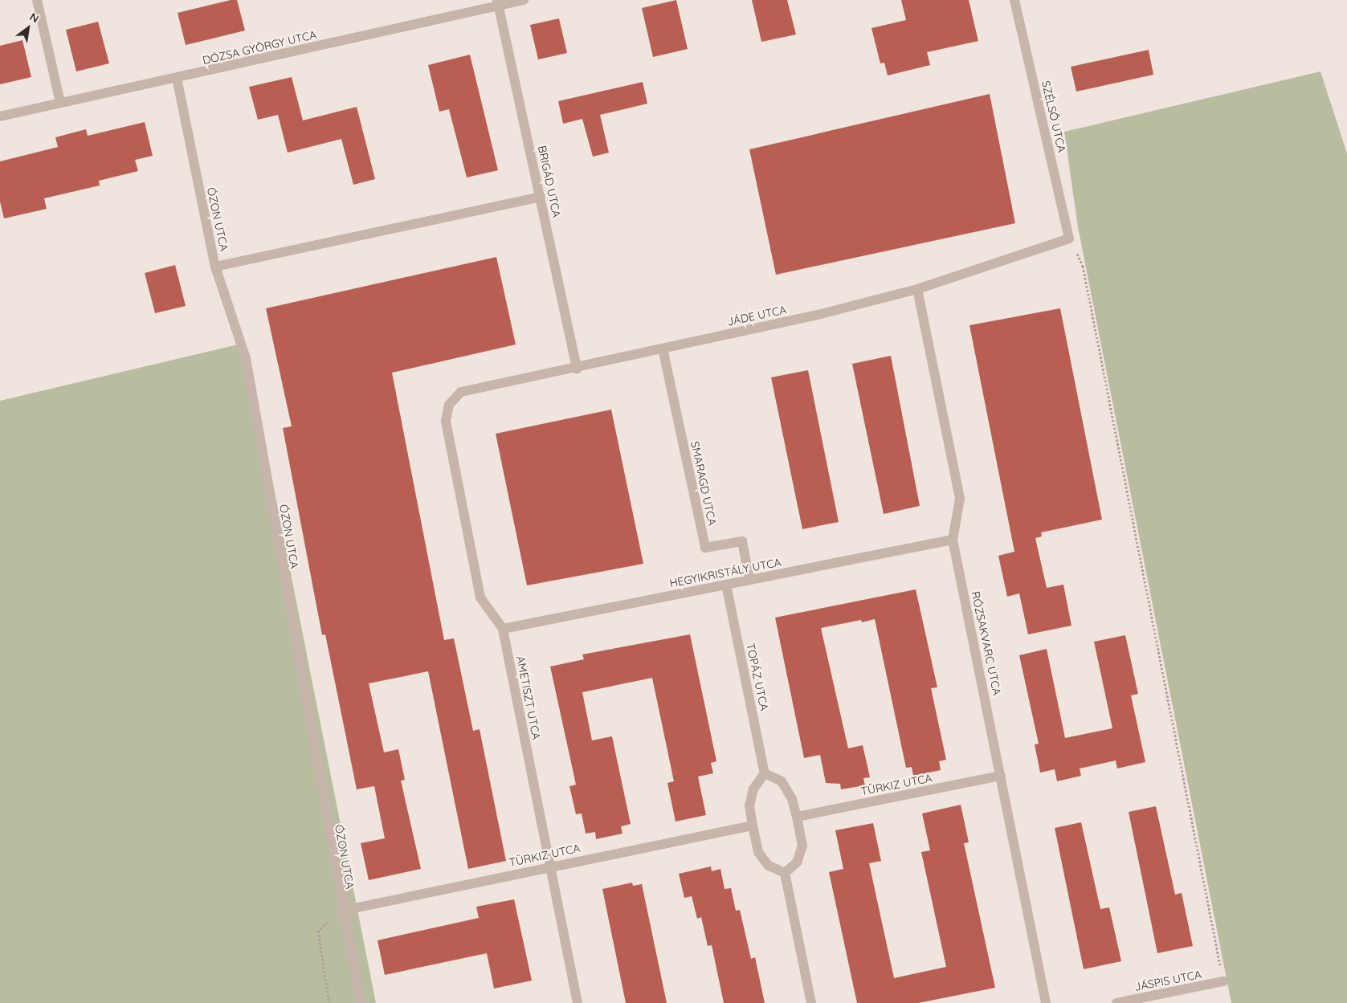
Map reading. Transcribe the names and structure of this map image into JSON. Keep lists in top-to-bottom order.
{
  "streets": {
    "street": [
      "DÓZSA GYÖRGY UTCA",
      "SZÉLSŐ UTCA",
      "BRIGÁD UTCA",
      "ÓZON UTCA",
      "JÁDE UTCA",
      "SMARAGD UTCA",
      "HEGYIKRISTÁLY UTCA",
      "RÓZSAKVARC UTCA",
      "TOPÁZ UTCA",
      "AMETISZT UTCA",
      "TÜRKIZ UTCA",
      "JÁSPIS UTCA"
    ]
  },
  "crossings": [
    ["DÓZSA GYÖRGY UTCA", "BRIGÁD UTCA"],
    ["DÓZSA GYÖRGY UTCA", "ÓZON UTCA"],
    ["SZÉLSŐ UTCA", "JÁDE UTCA"],
    ["BRIGÁD UTCA", "JÁDE UTCA"],
    ["ÓZON UTCA", "TÜRKIZ UTCA"],
    ["JÁDE UTCA", "SMARAGD UTCA"],
    ["JÁDE UTCA", "RÓZSAKVARC UTCA"],
    ["JÁDE UTCA", "AMETISZT UTCA"],
    ["SMARAGD UTCA", "HEGYIKRISTÁLY UTCA"],
    ["HEGYIKRISTÁLY UTCA", "RÓZSAKVARC UTCA"],
    ["HEGYIKRISTÁLY UTCA", "TOPÁZ UTCA"],
    ["HEGYIKRISTÁLY UTCA", "AMETISZT UTCA"],
    ["RÓZSAKVARC UTCA", "TÜRKIZ UTCA"],
    ["AMETISZT UTCA", "TÜRKIZ UTCA"]
  ],
  "north": "top right"
}
